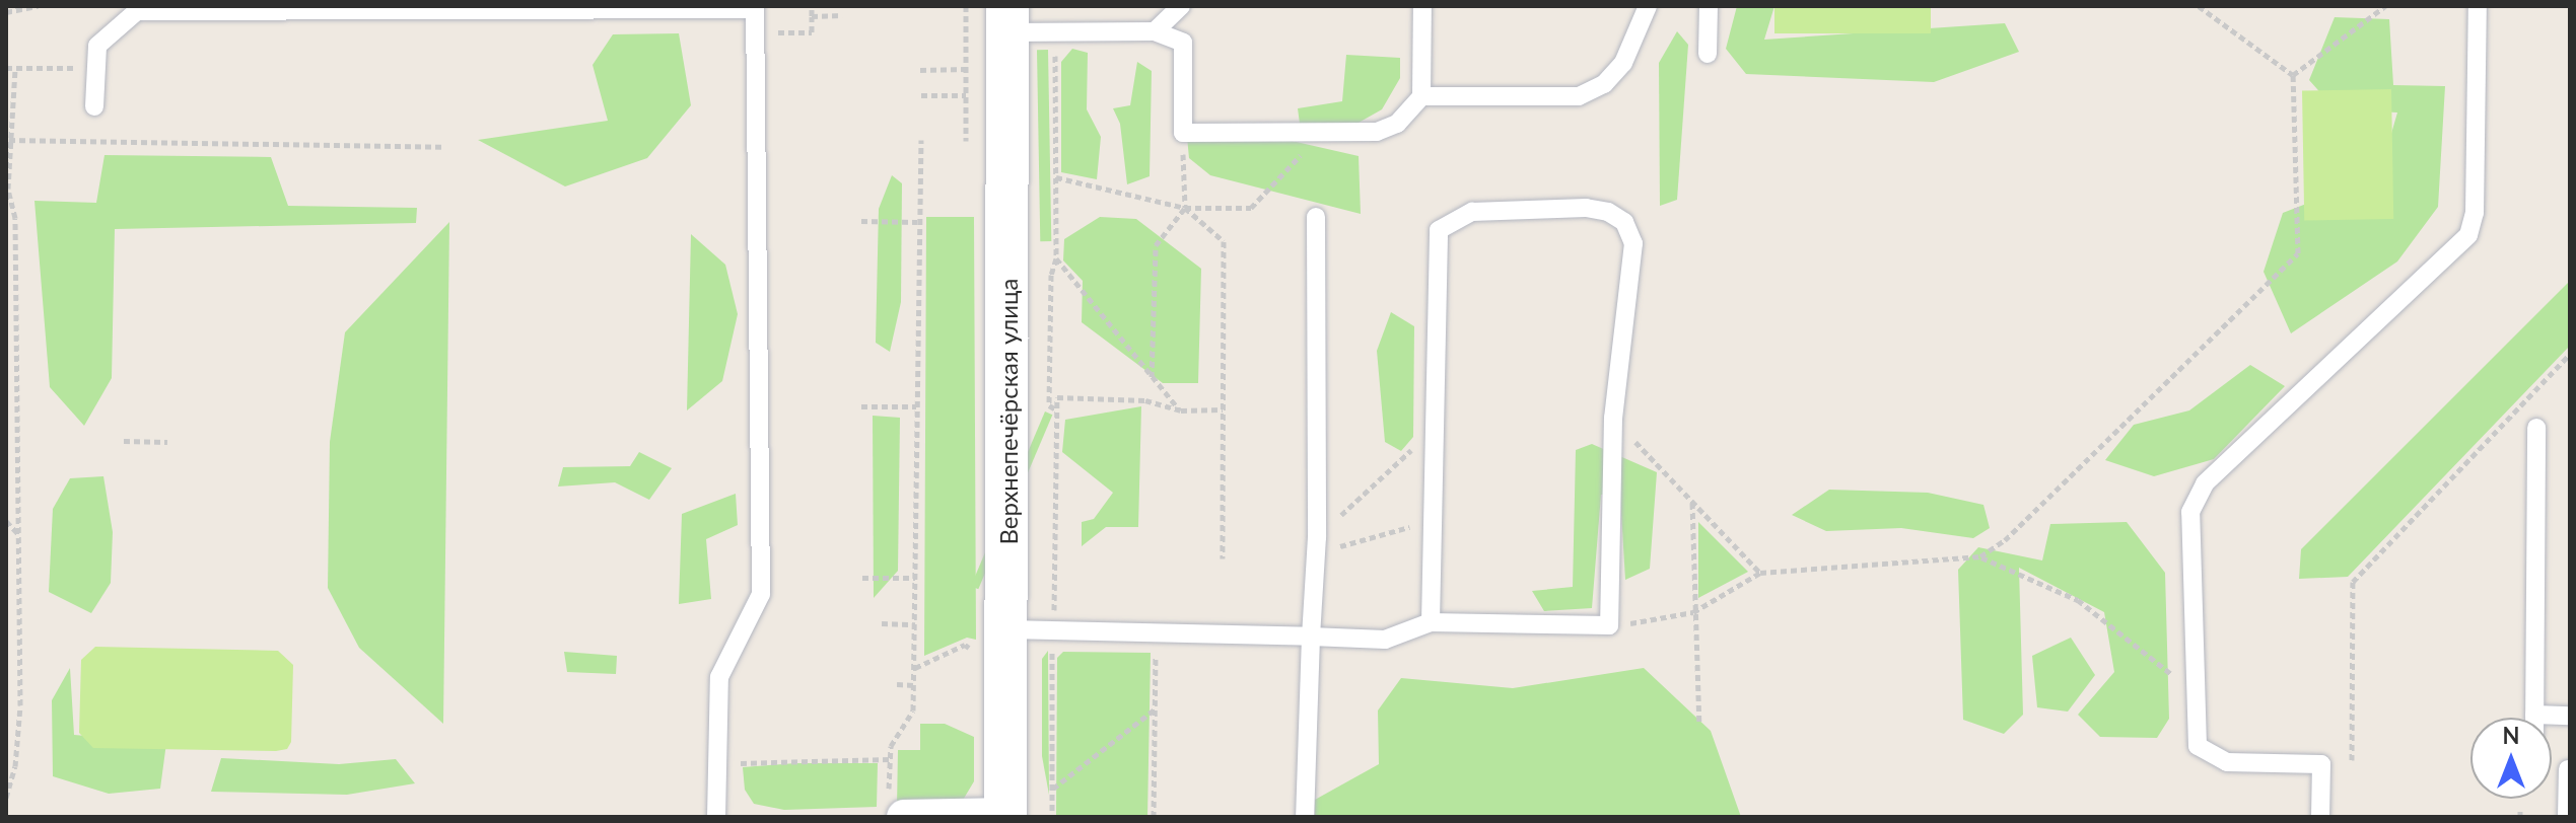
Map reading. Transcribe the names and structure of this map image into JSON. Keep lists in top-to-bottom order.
{
  "streets": {
    "street": ["Верхнепечёрская улица"]
  },
  "north": "top"
}
